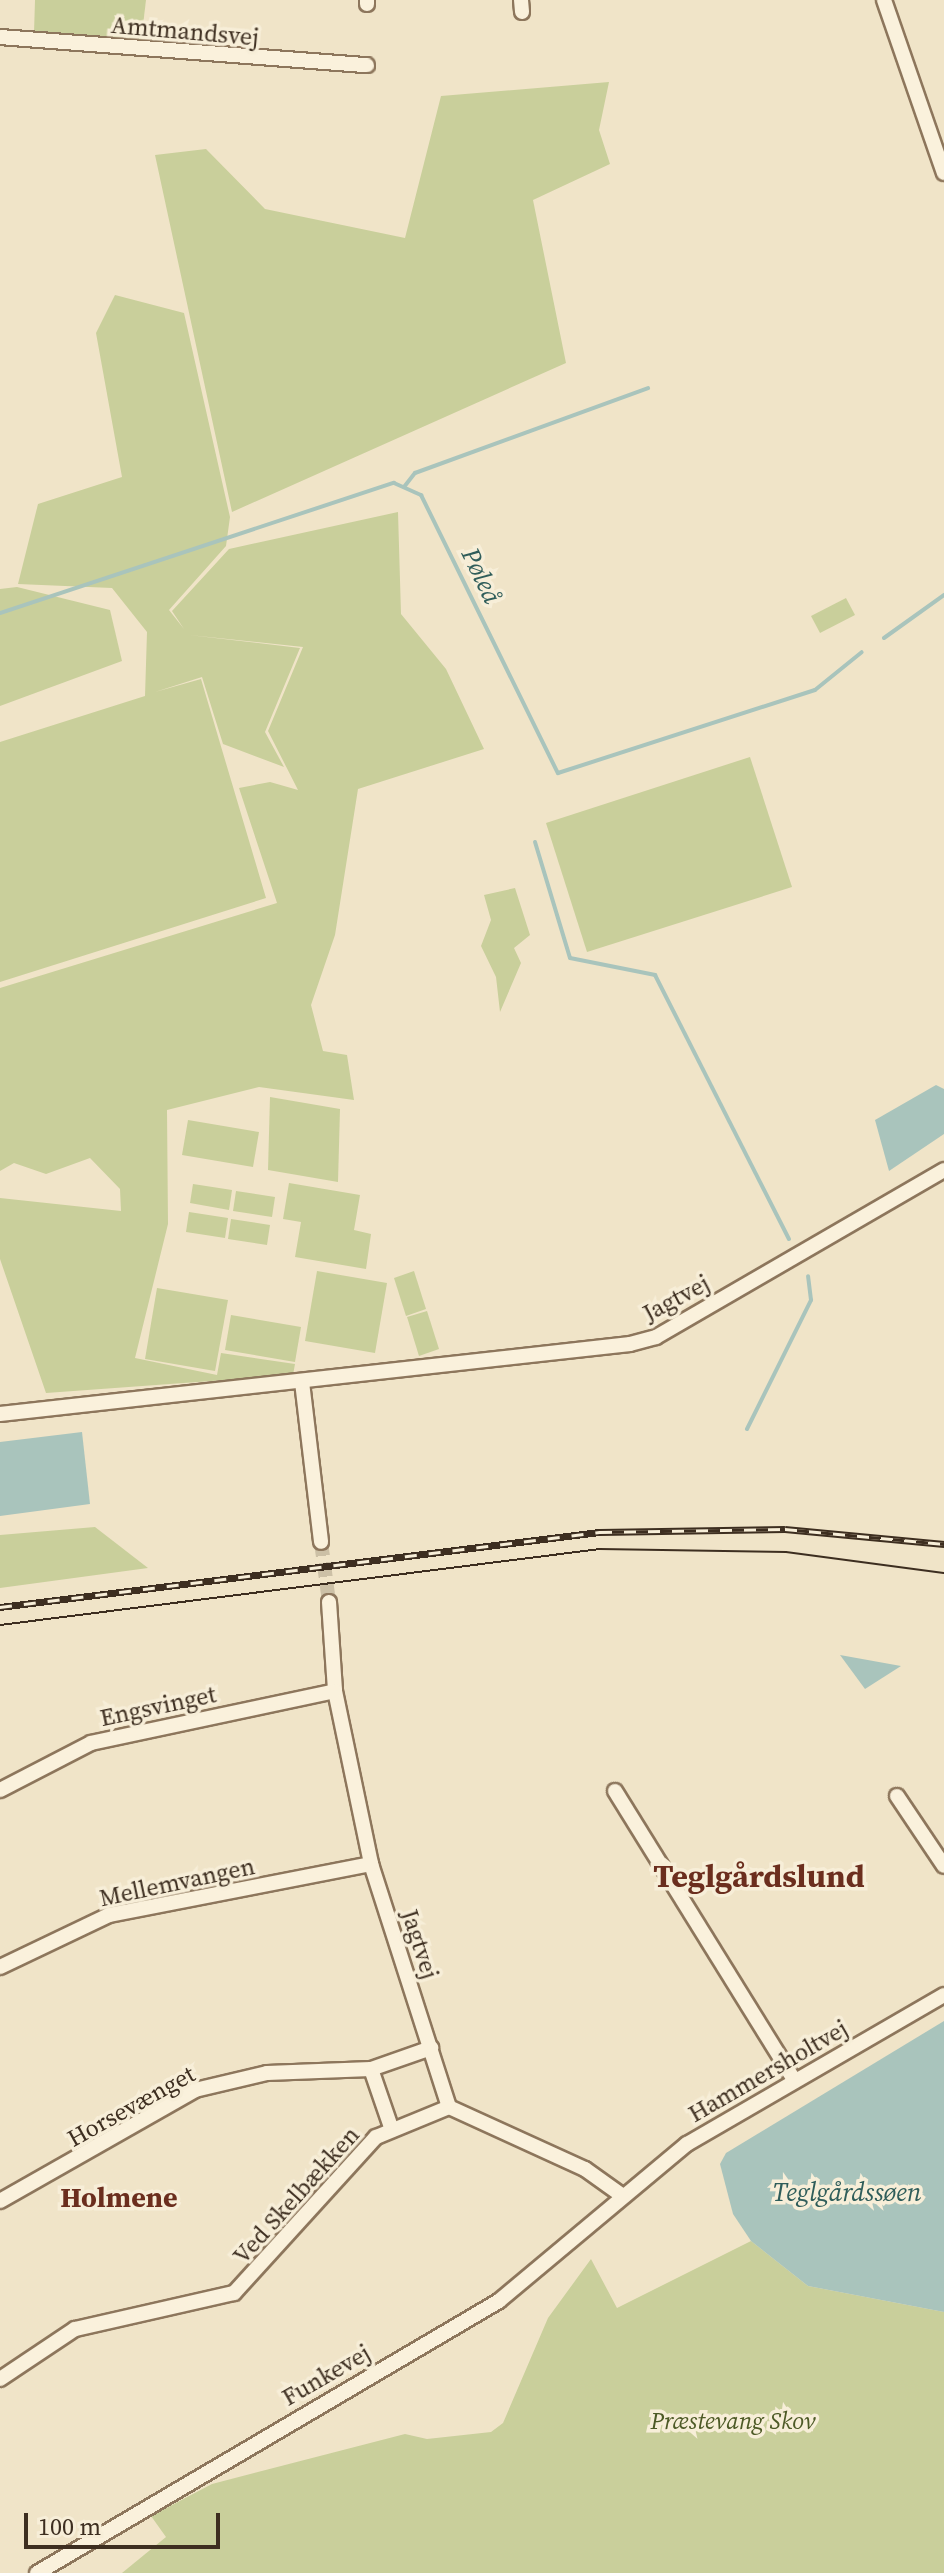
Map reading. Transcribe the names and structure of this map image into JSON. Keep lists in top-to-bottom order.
{
  "streets": {
    "street": [
      "Amtmandsvej",
      "Jagtvej",
      "Engsvinget",
      "Mellemvangen",
      "Hammersholtvej",
      "Horsevænget",
      "Ved Skelbækken",
      "Funkevej"
    ]
  },
  "crossings": [
    ["Jagtvej", "Engsvinget"],
    ["Jagtvej", "Mellemvangen"],
    ["Jagtvej", "Horsevænget"],
    ["Jagtvej", "Ved Skelbækken"],
    ["Hammersholtvej", "Funkevej"]
  ],
  "districts": ["Teglgårdslund", "Holmene"],
  "water": ["Pøleå", "Teglgårdssøen"],
  "parks": ["Præstevang Skov"],
  "scale_bar": "100 m"
}
